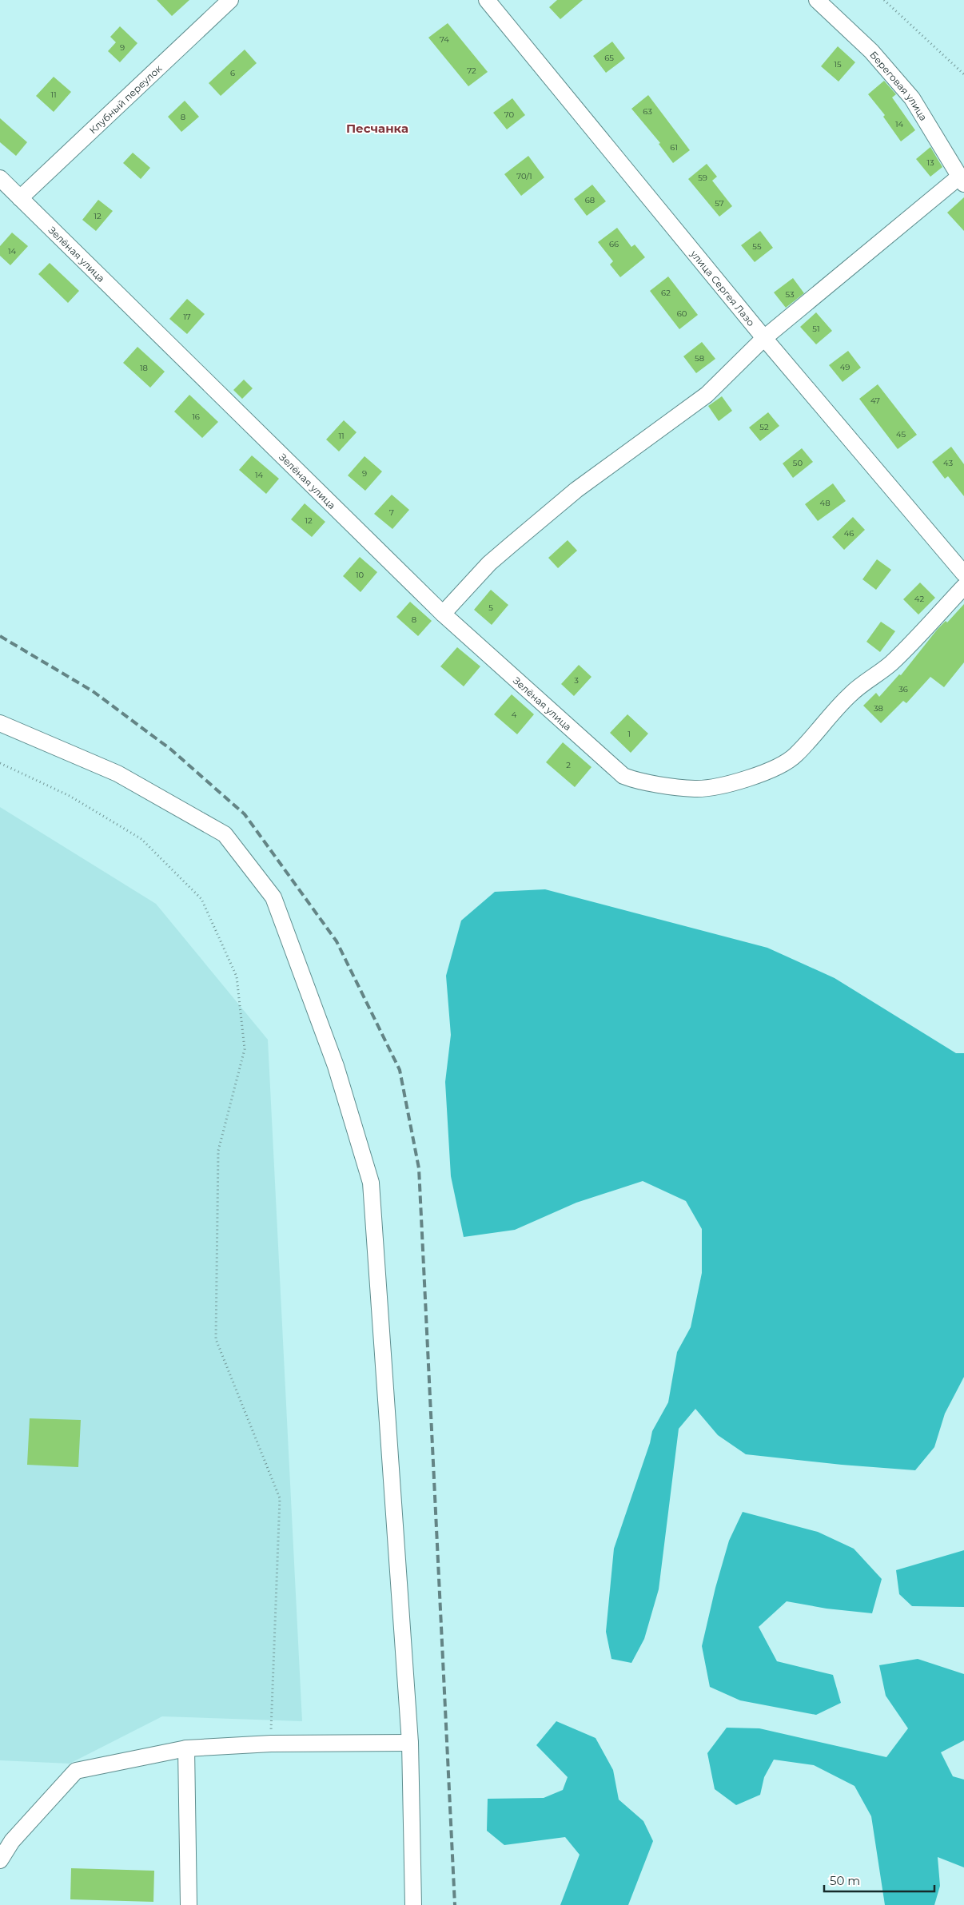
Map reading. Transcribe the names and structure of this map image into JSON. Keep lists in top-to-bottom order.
{
  "streets": {
    "street": [
      "Береговая улица",
      "Клубный переулок",
      "Зелёная улица",
      "улица Сергея Лазо"
    ]
  },
  "crossings": [
    ["Клубный переулок", "Зелёная улица"]
  ],
  "districts": ["Песчанка"],
  "house_numbers": [
    "74",
    "9",
    "65",
    "15",
    "72",
    "6",
    "11",
    "63",
    "70",
    "8",
    "14",
    "61",
    "13",
    "70/1",
    "59",
    "68",
    "57",
    "12",
    "66",
    "55",
    "14",
    "62",
    "53",
    "60",
    "17",
    "51",
    "58",
    "49",
    "18",
    "47",
    "16",
    "52",
    "45",
    "11",
    "50",
    "43",
    "9",
    "14",
    "48",
    "7",
    "12",
    "46",
    "10",
    "42",
    "5",
    "8",
    "3",
    "36",
    "38",
    "4",
    "1",
    "2"
  ],
  "scale_bar": "50 m"
}
